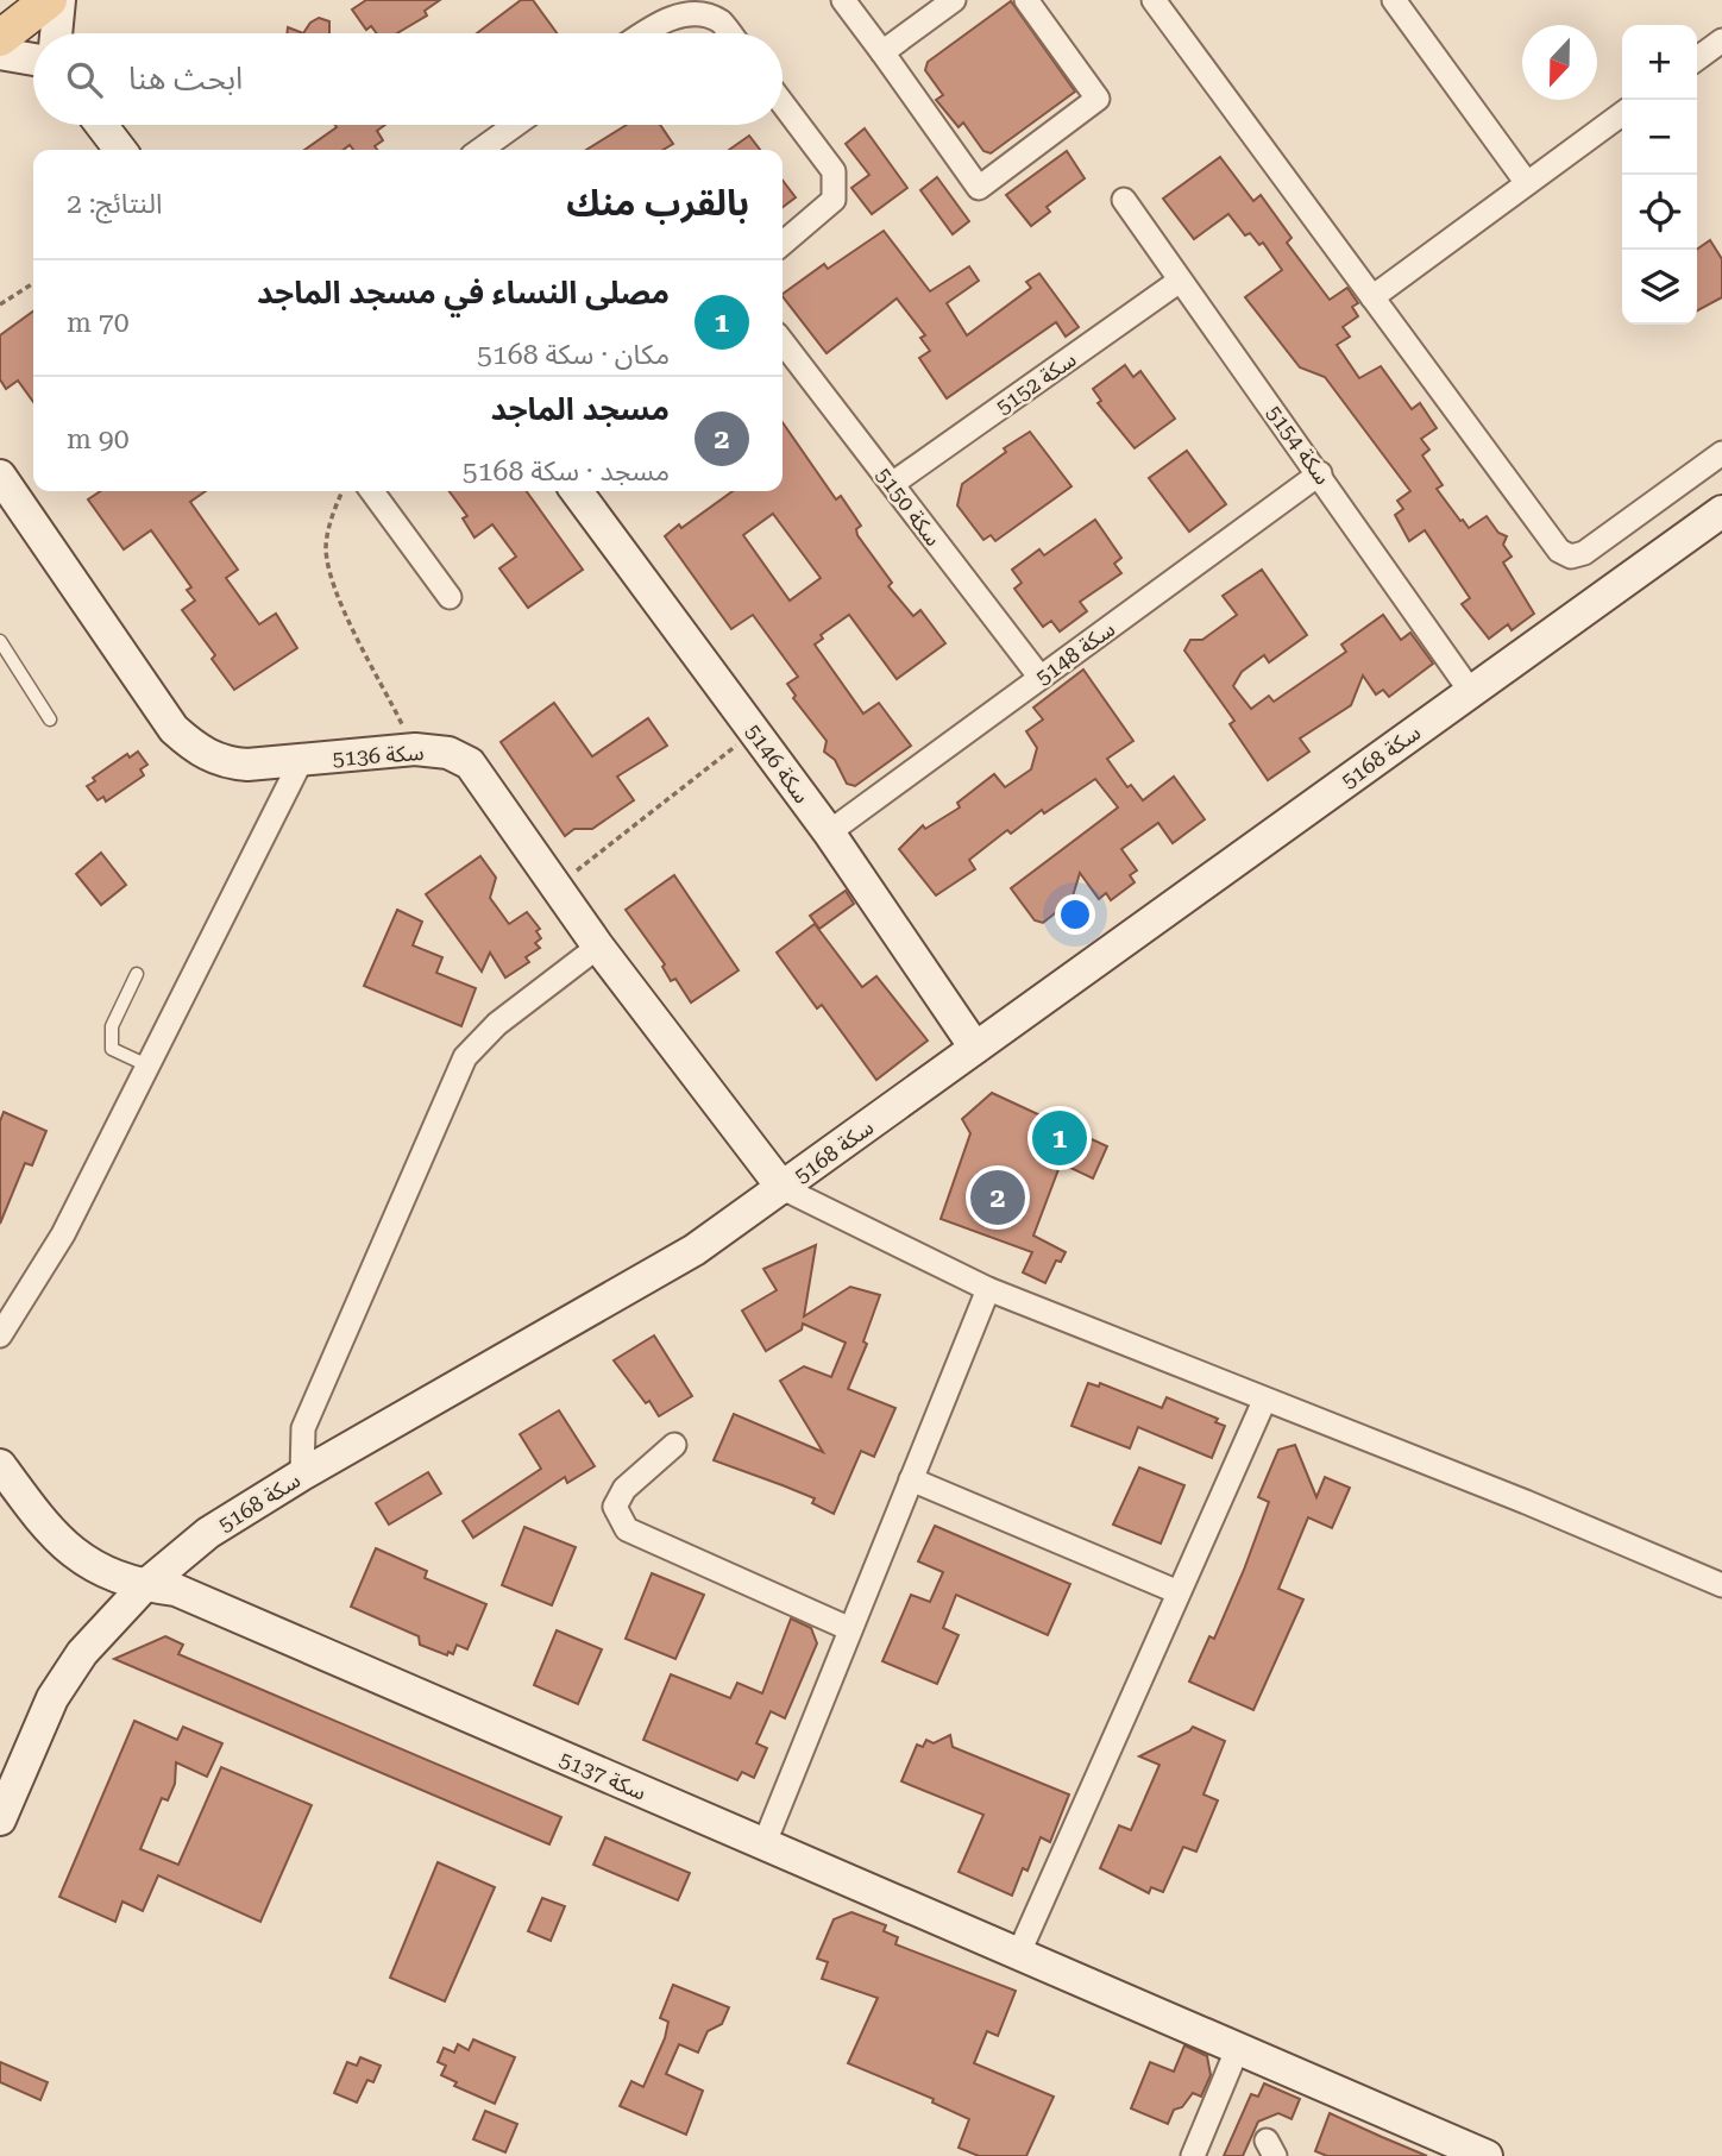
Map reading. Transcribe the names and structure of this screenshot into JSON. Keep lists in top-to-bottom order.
{
  "streets": {
    "street": [
      "سكة 5152",
      "سكة 5154",
      "سكة 5150",
      "سكة 5148",
      "سكة 5136",
      "سكة 5168",
      "سكة 5146",
      "سكة 5137"
    ]
  },
  "crossings": [
    ["سكة 5152", "سكة 5154"],
    ["سكة 5152", "سكة 5150"],
    ["سكة 5154", "سكة 5148"],
    ["سكة 5154", "سكة 5168"],
    ["سكة 5150", "سكة 5148"],
    ["سكة 5148", "سكة 5146"],
    ["سكة 5136", "سكة 5168"],
    ["سكة 5168", "سكة 5146"],
    ["سكة 5168", "سكة 5137"]
  ],
  "north": "bottom",
  "page": {
    "map_buttons": ["+", "−"],
    "search": "ابحث هنا",
    "heading": ["بالقرب منك", "النتائج: 2"],
    "list": [
      {
        "mark": "1",
        "name": "مصلى النساء في مسجد الماجد",
        "note": "مكان · سكة 5168",
        "value": "70 m"
      },
      {
        "mark": "2",
        "name": "مسجد الماجد",
        "note": "مسجد · سكة 5168",
        "value": "90 m"
      }
    ],
    "pins": ["1", "2"]
  }
}
